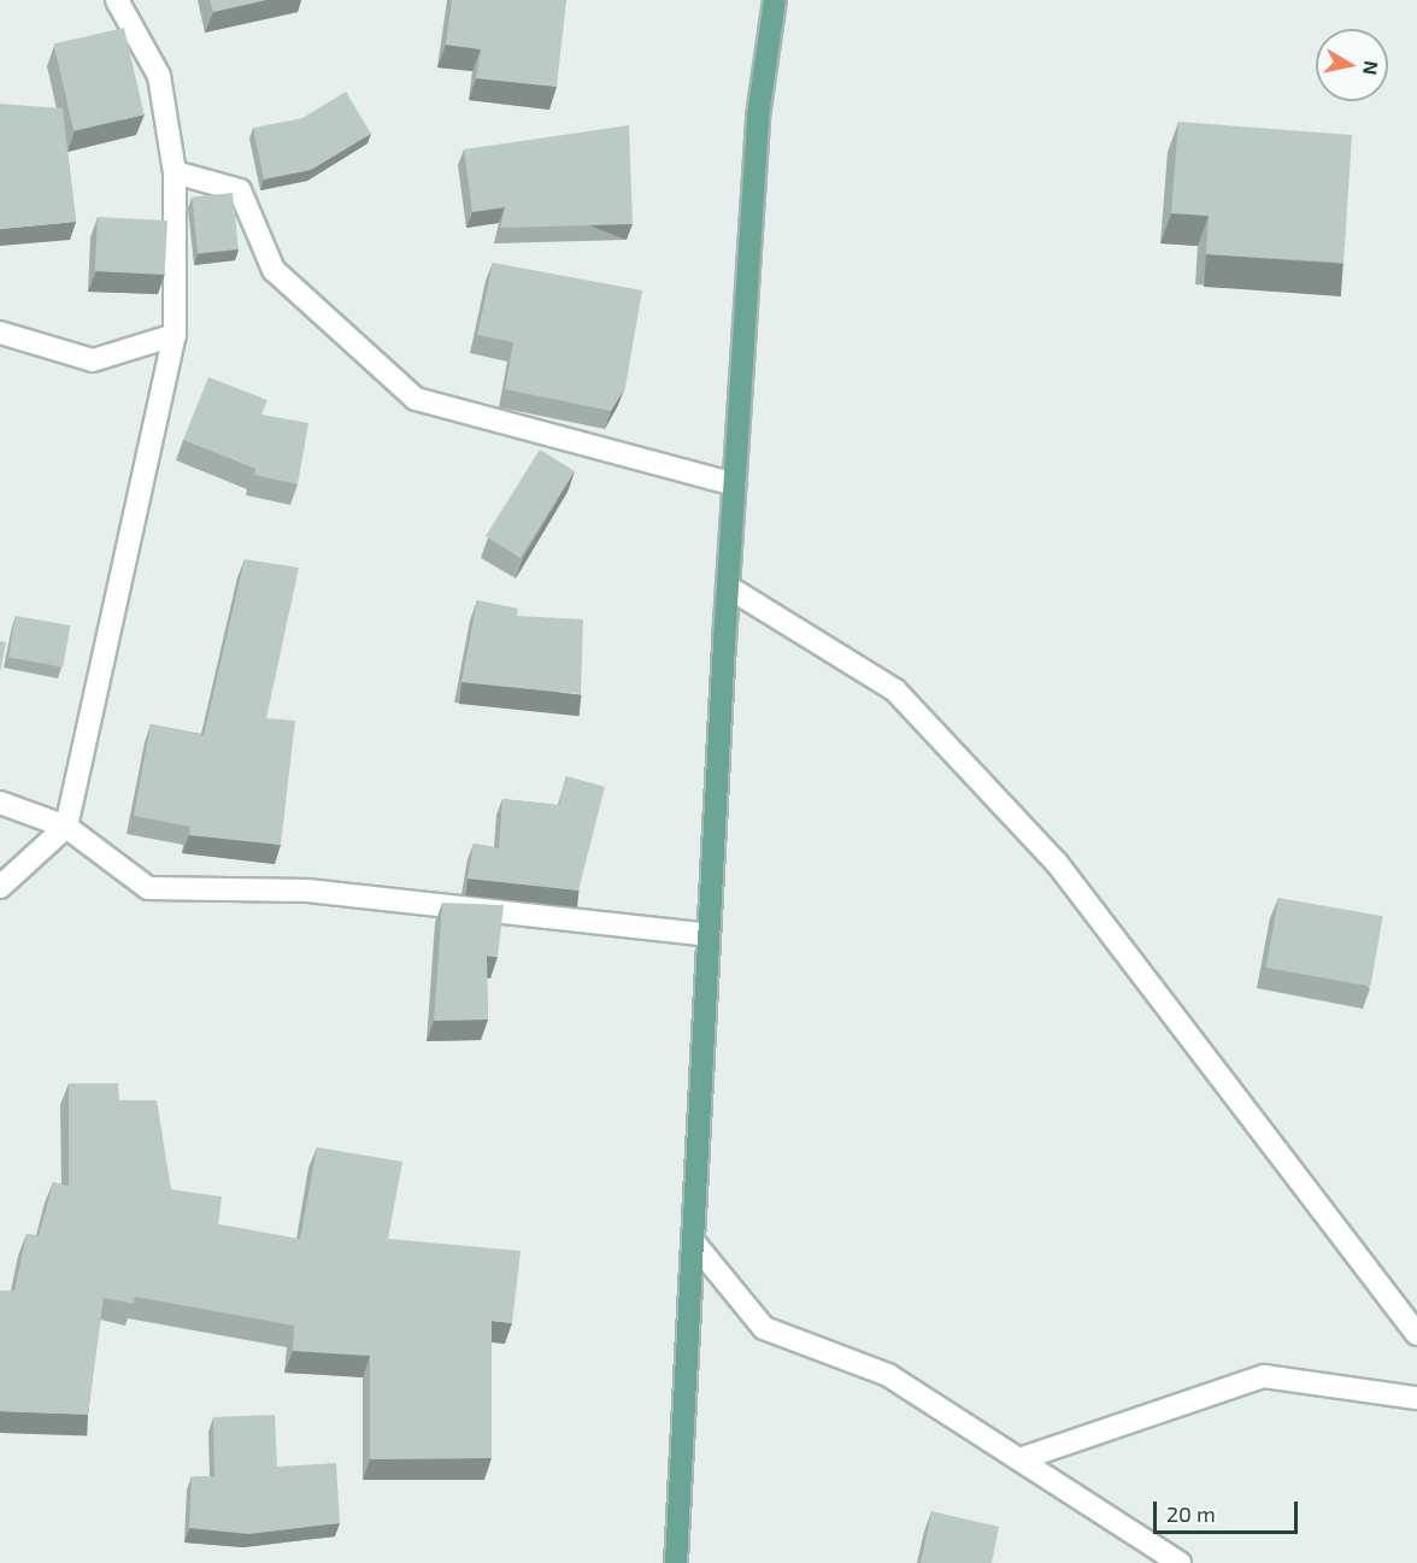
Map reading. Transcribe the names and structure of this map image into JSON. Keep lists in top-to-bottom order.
{
  "scale_bar": "20 m",
  "north": "right"
}
